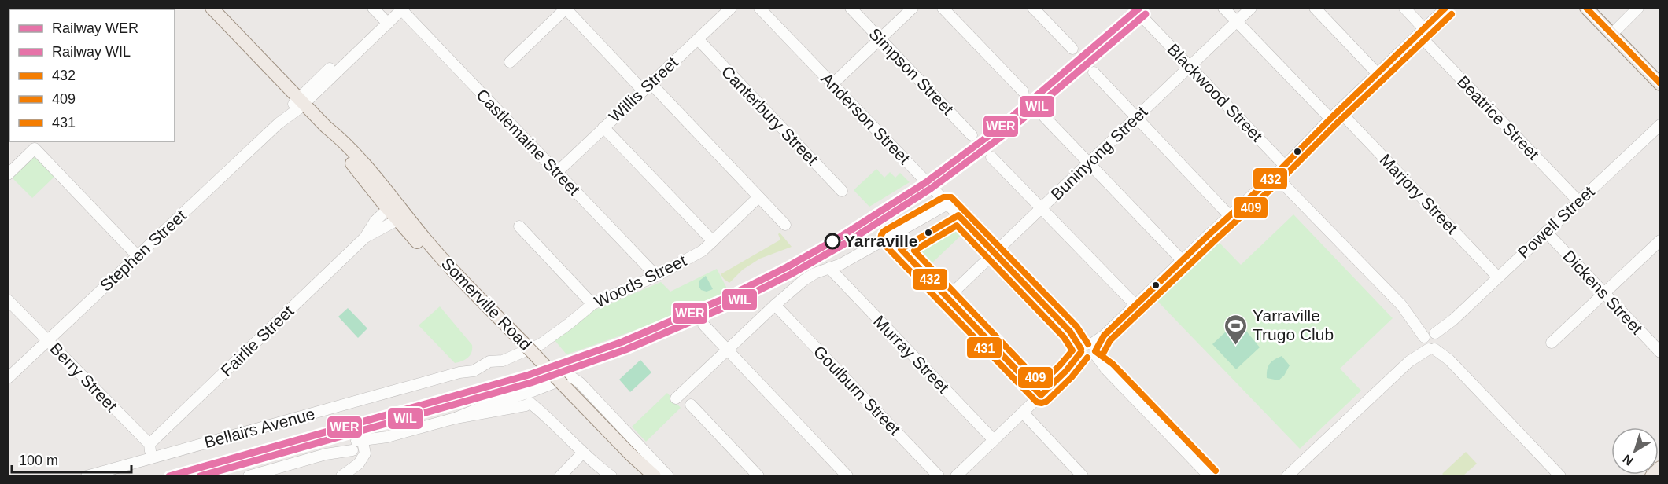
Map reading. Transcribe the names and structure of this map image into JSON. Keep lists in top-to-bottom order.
{
  "streets": {
    "main road": ["Somerville Road"],
    "street": [
      "Simpson Street",
      "Willis Street",
      "Blackwood Street",
      "Canterbury Street",
      "Beatrice Street",
      "Anderson Street",
      "Castlemaine Street",
      "Buninyong Street",
      "Marjory Street",
      "Powell Street",
      "Stephen Street",
      "Woods Street",
      "Dickens Street",
      "Fairlie Street",
      "Murray Street",
      "Berry Street",
      "Goulburn Street",
      "Bellairs Avenue"
    ]
  },
  "crossings": [
    ["Willis Street", "Canterbury Street"],
    ["Willis Street", "Castlemaine Street"],
    ["Blackwood Street", "Buninyong Street"],
    ["Beatrice Street", "Powell Street"],
    ["Anderson Street", "Buninyong Street"],
    ["Castlemaine Street", "Stephen Street"],
    ["Castlemaine Street", "Woods Street"],
    ["Marjory Street", "Powell Street"],
    ["Powell Street", "Dickens Street"],
    ["Stephen Street", "Somerville Road"],
    ["Stephen Street", "Berry Street"],
    ["Woods Street", "Somerville Road"],
    ["Woods Street", "Bellairs Avenue"],
    ["Somerville Road", "Fairlie Street"],
    ["Fairlie Street", "Berry Street"]
  ],
  "places": {
    "other": ["Yarraville"],
    "sports": ["Yarraville Trugo Club"]
  },
  "lines": [
    "rail line WER",
    "transit line 432",
    "rail line WIL",
    "transit line 409",
    "transit line 431"
  ],
  "legend": [
    "Railway WER",
    "Railway WIL",
    "432",
    "409",
    "431"
  ],
  "scale_bar": "100 m",
  "north": "bottom left"
}
